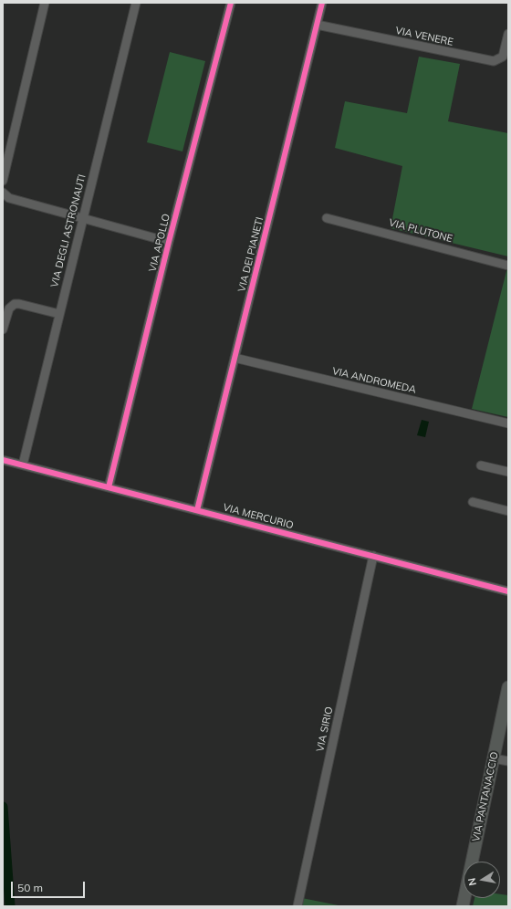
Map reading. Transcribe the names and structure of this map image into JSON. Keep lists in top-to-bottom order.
{
  "streets": {
    "street": [
      "VIA VENERE",
      "VIA DEGLI ASTRONAUTI",
      "VIA PLUTONE",
      "VIA APOLLO",
      "VIA DEI PIANETI",
      "VIA ANDROMEDA",
      "VIA MERCURIO",
      "VIA SIRIO",
      "VIA PANTANACCIO"
    ]
  },
  "crossings": [
    ["VIA VENERE", "VIA DEI PIANETI"],
    ["VIA DEGLI ASTRONAUTI", "VIA MERCURIO"],
    ["VIA APOLLO", "VIA MERCURIO"],
    ["VIA DEI PIANETI", "VIA ANDROMEDA"],
    ["VIA DEI PIANETI", "VIA MERCURIO"],
    ["VIA MERCURIO", "VIA SIRIO"]
  ],
  "scale_bar": "50 m",
  "north": "left"
}
